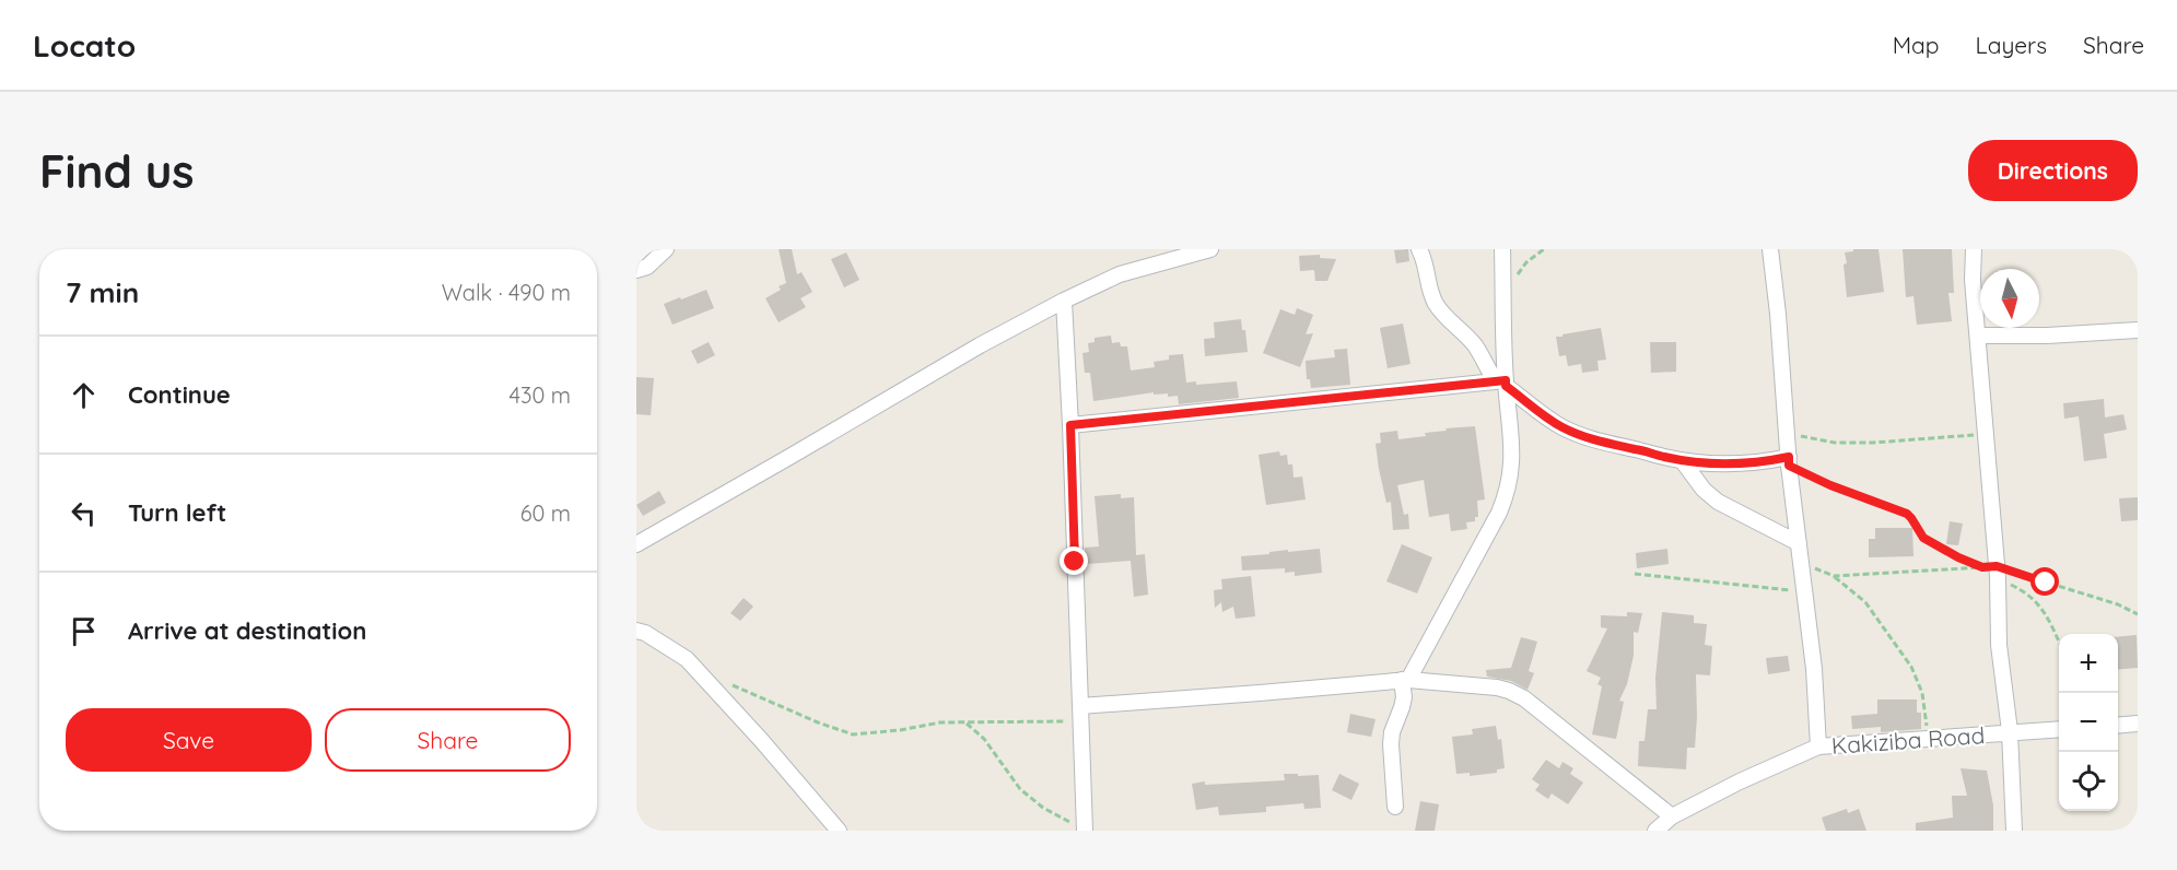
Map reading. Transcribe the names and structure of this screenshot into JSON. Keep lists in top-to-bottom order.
{
  "streets": {
    "street": ["Kakiziba Road"]
  },
  "north": "bottom",
  "page": {
    "header": "Locato",
    "nav": ["Map", "Layers", "Share"],
    "buttons": [
      "Directions",
      ["Save", "Share"]
    ],
    "title": "Find us",
    "heading": ["7 min", "Walk · 490 m"],
    "list": [
      ["Continue", "430 m"],
      ["Turn left", "60 m"],
      "Arrive at destination"
    ],
    "map_buttons": ["+", "−"]
  }
}
